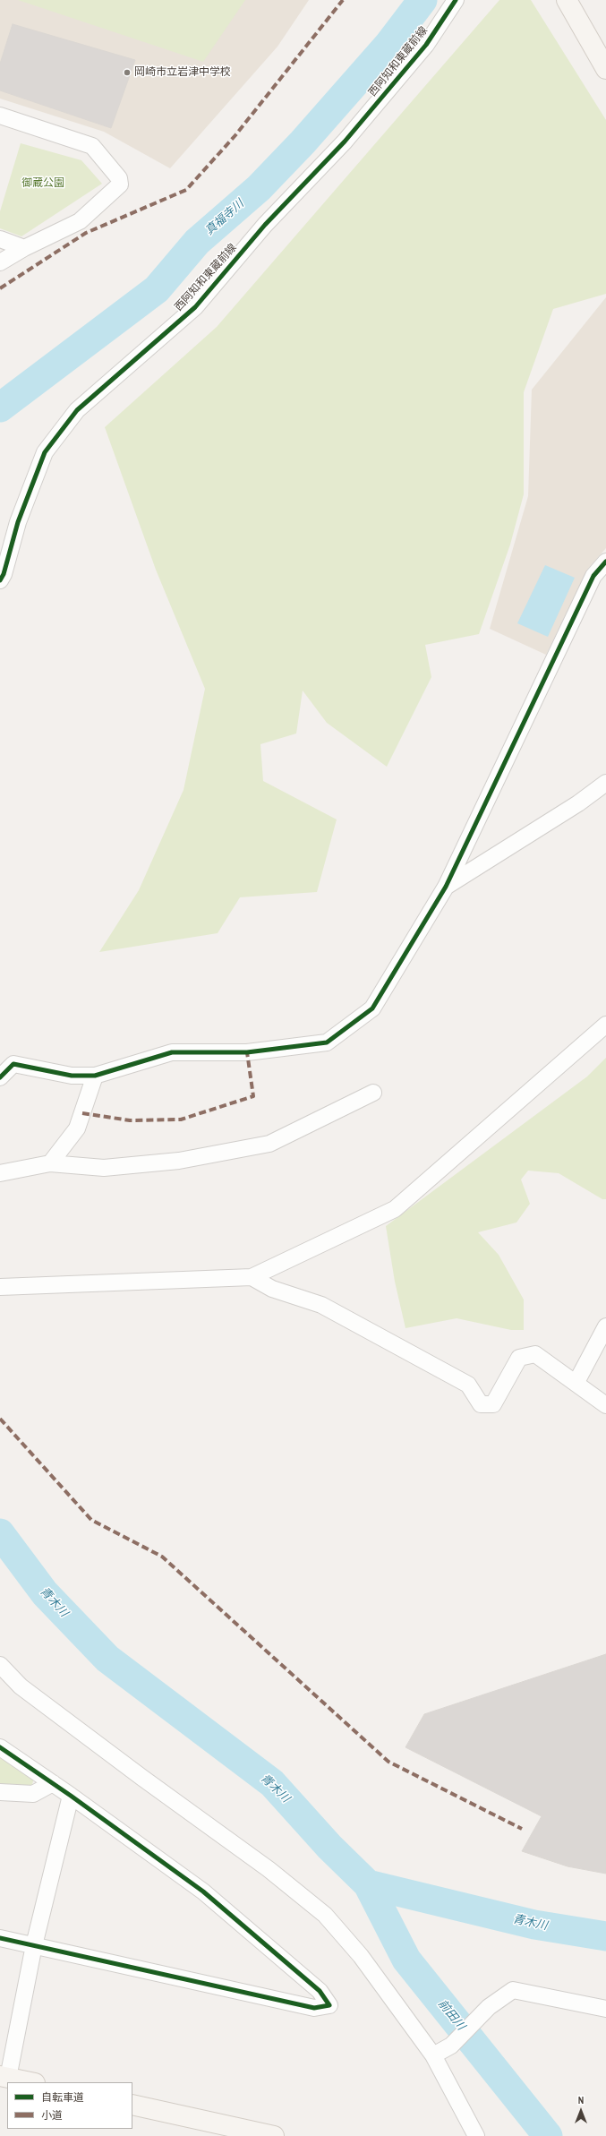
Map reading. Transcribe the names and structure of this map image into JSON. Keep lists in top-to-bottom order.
{
  "streets": {
    "street": ["西阿知和東蔵前線"]
  },
  "water": ["真福寺川", "青木川", "前田川"],
  "parks": ["御蔵公園"],
  "places": ["岡崎市立岩津中学校"],
  "legend": ["自転車道", "小道"],
  "north": "top"
}
